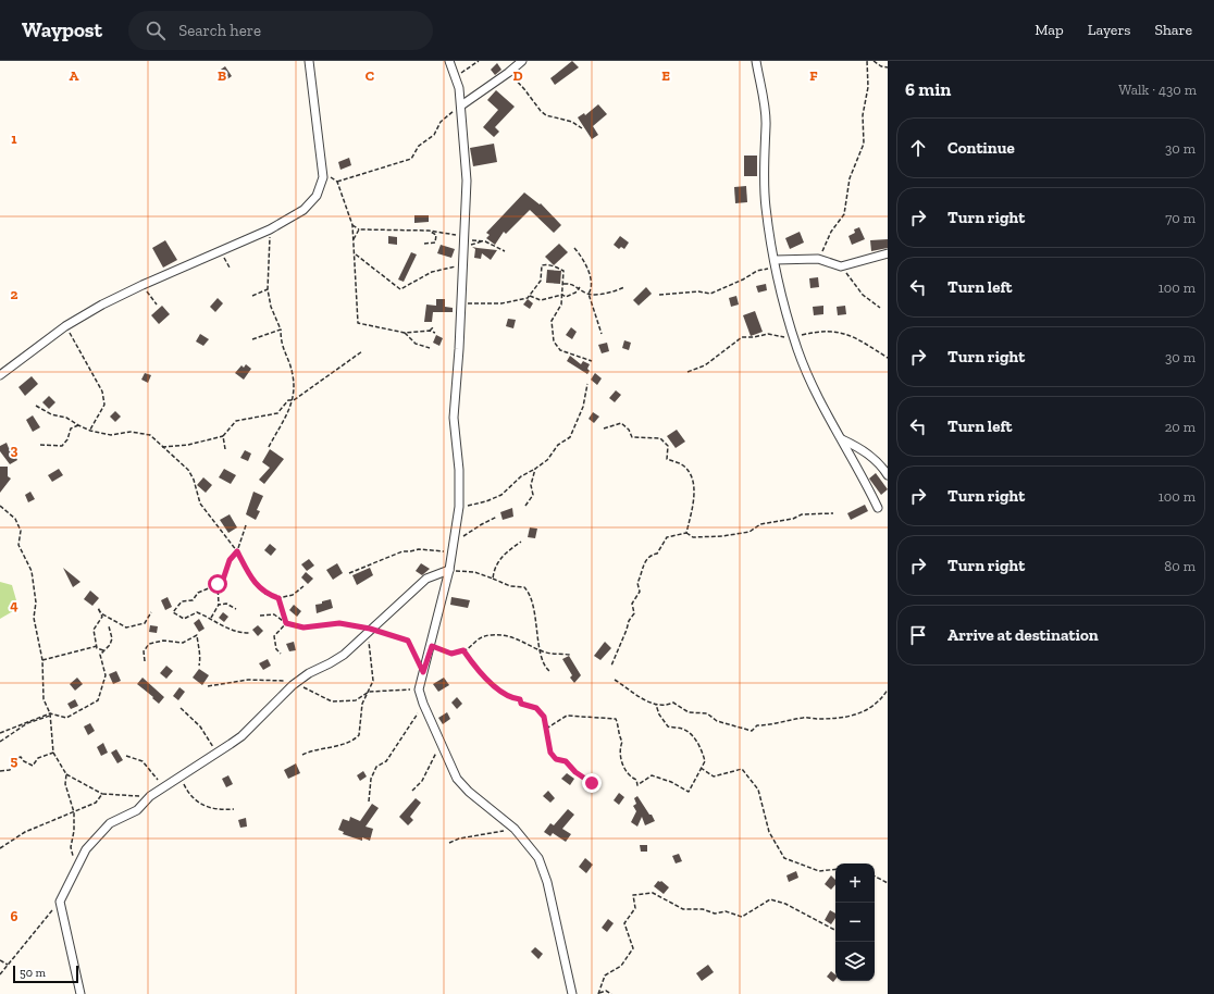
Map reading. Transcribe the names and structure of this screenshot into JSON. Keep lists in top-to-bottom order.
{
  "scale_bar": "50 m",
  "page": {
    "header": "Waypost",
    "search": "Search here",
    "nav": ["Map", "Layers", "Share"],
    "heading": ["6 min", "Walk · 430 m"],
    "list": [
      ["Continue", "30 m"],
      ["Turn right", "70 m"],
      ["Turn left", "100 m"],
      ["Turn right", "30 m"],
      ["Turn left", "20 m"],
      ["Turn right", "100 m"],
      ["Turn right", "80 m"],
      "Arrive at destination"
    ],
    "map_buttons": ["+", "−"],
    "scale": "50 m"
  },
  "grid": {
    "columns": [
      "A",
      "B",
      "C",
      "D",
      "E",
      "F"
    ],
    "rows": [
      "1",
      "2",
      "3",
      "4",
      "5",
      "6"
    ]
  }
}
